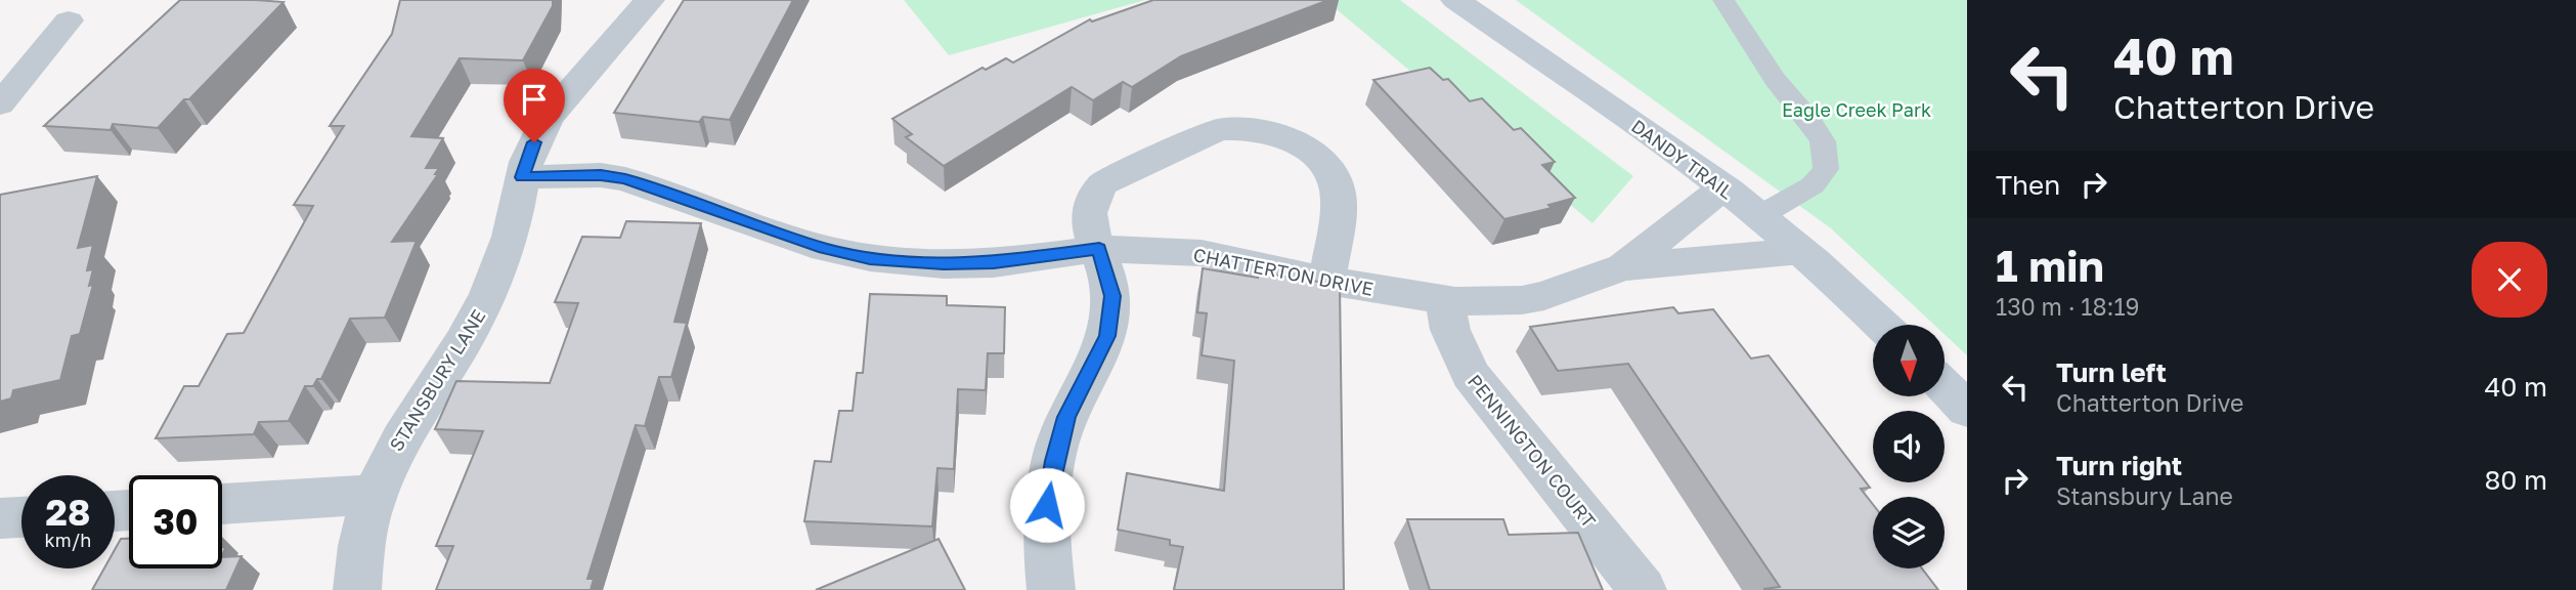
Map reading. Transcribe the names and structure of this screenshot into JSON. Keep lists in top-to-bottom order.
{
  "streets": {
    "street": [
      "DANDY TRAIL",
      "CHATTERTON DRIVE",
      "STANSBURY LANE",
      "PENNINGTON COURT"
    ]
  },
  "crossings": [
    ["DANDY TRAIL", "CHATTERTON DRIVE"],
    ["CHATTERTON DRIVE", "STANSBURY LANE"],
    ["CHATTERTON DRIVE", "PENNINGTON COURT"]
  ],
  "parks": ["Eagle Creek Park"],
  "north": "bottom",
  "page": {
    "turn": ["40 m", "Chatterton Drive"],
    "then": "Then",
    "heading": ["1 min", "130 m · 18:19"],
    "list": [
      {
        "name": "Turn left",
        "note": "Chatterton Drive",
        "value": "40 m"
      },
      {
        "name": "Turn right",
        "note": "Stansbury Lane",
        "value": "80 m"
      }
    ],
    "speed": "28 km/h",
    "limit": "30"
  }
}
